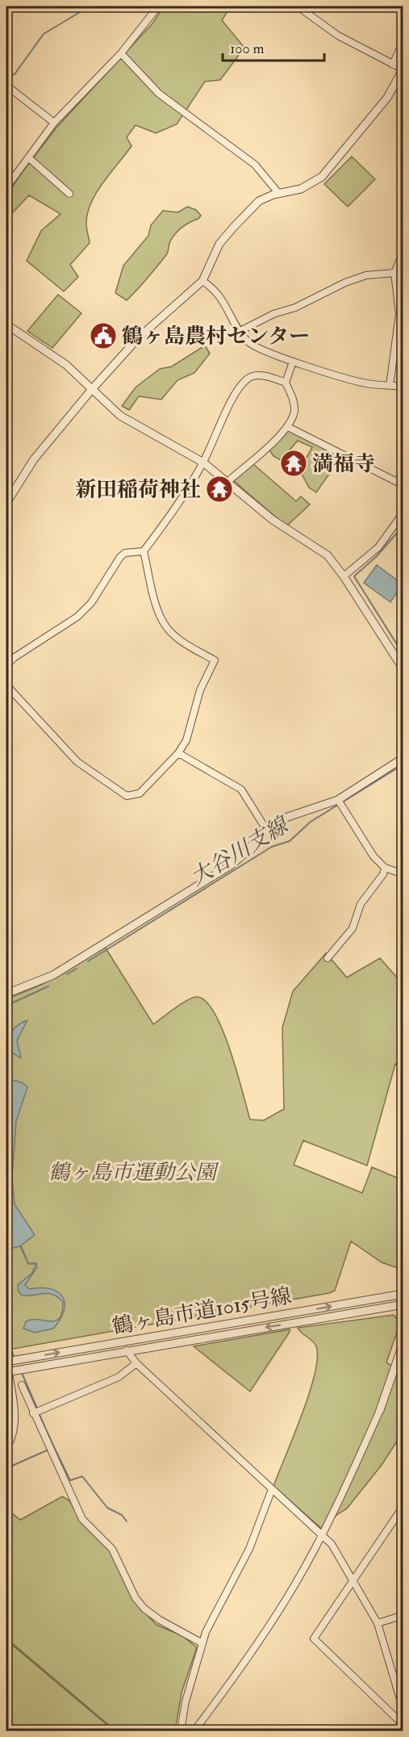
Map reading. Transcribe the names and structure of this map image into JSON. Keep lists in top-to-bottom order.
{
  "streets": {
    "street": ["鶴ヶ島市道1015号線"]
  },
  "water": ["大谷川支線"],
  "parks": ["鶴ヶ島市運動公園"],
  "places": {
    "public building": ["鶴ヶ島農村センター"],
    "temple": ["満福寺", "新田稲荷神社"]
  },
  "scale_bar": "100 m"
}
